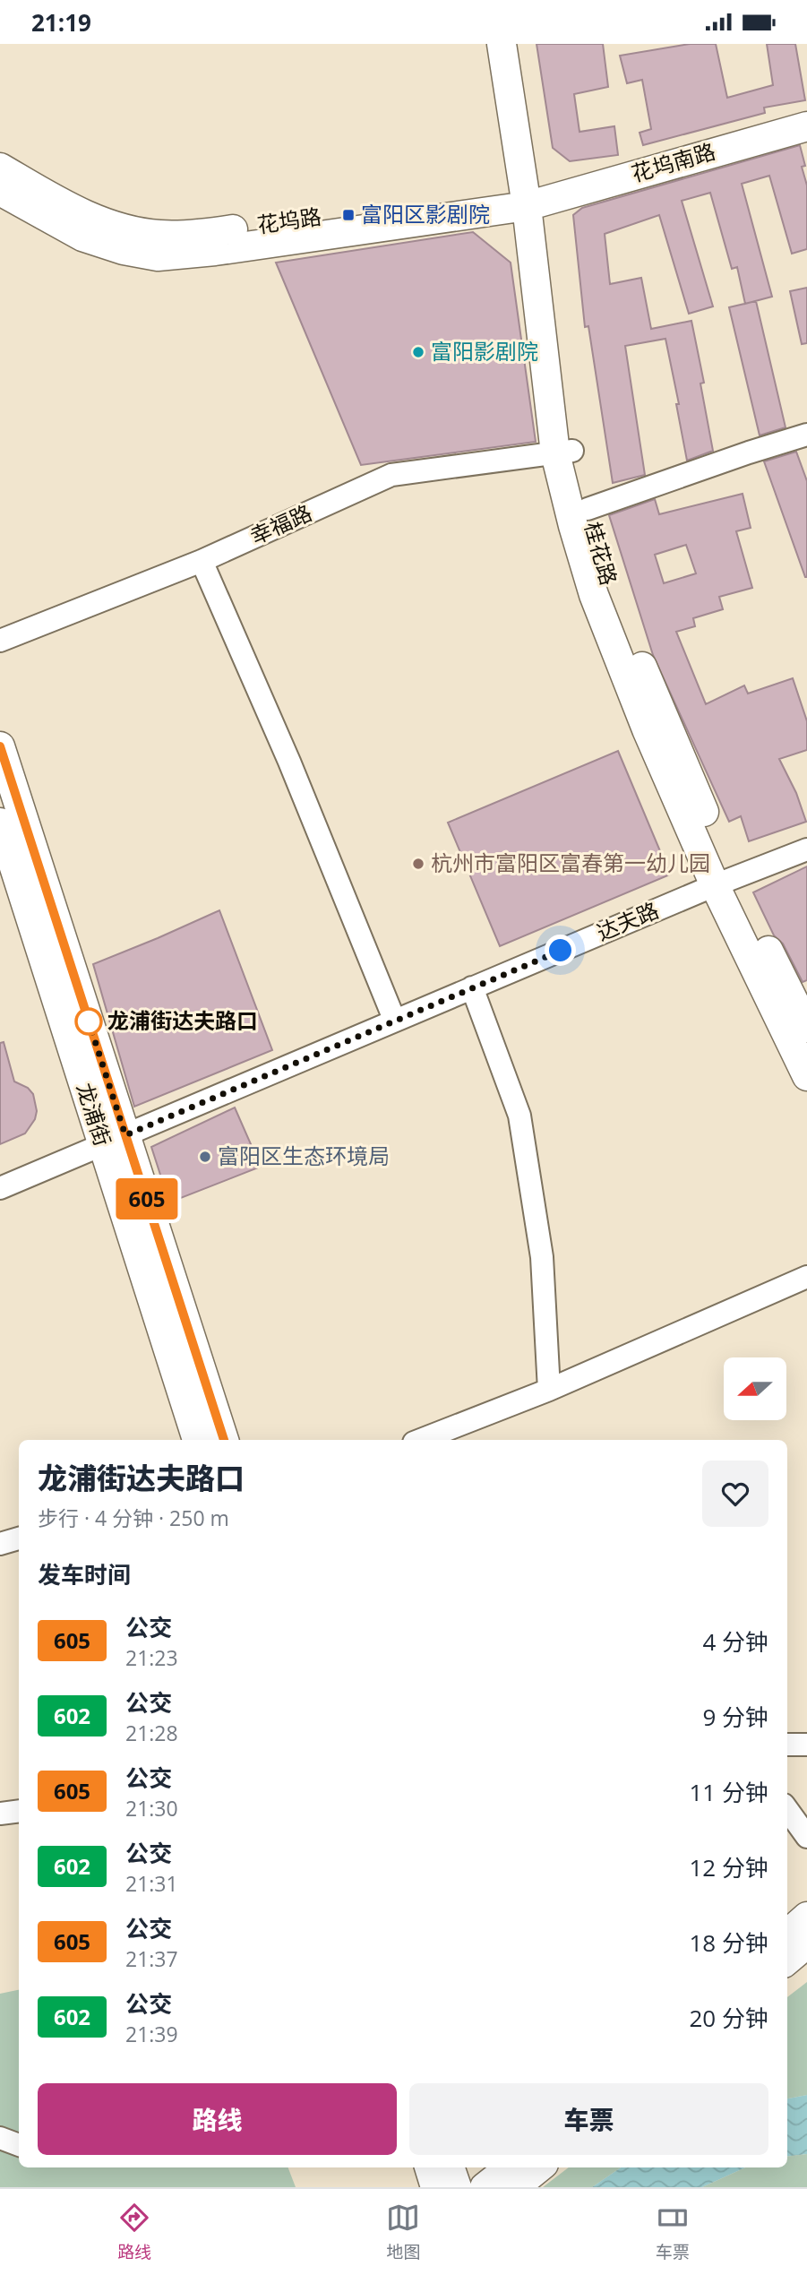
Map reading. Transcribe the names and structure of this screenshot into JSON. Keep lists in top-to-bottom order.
{
  "streets": {
    "main road": [
      "花坞南路",
      "花坞路",
      "桂花路",
      "龙浦街"
    ],
    "street": ["幸福路", "达夫路"]
  },
  "crossings": [
    ["花坞南路", "花坞路"],
    ["花坞南路", "桂花路"],
    ["花坞路", "桂花路"],
    ["幸福路", "桂花路"],
    ["桂花路", "达夫路"],
    ["达夫路", "龙浦街"]
  ],
  "places": {
    "transit": ["富阳区影剧院"],
    "other": [
      "富阳影剧院",
      "杭州市富阳区富春第一幼儿园",
      "龙浦街达夫路口",
      "富阳区生态环境局"
    ]
  },
  "lines": ["bus line 605"],
  "north": "left",
  "page": {
    "status": "21:19",
    "on_map": "605",
    "heading": [
      ["龙浦街达夫路口", "步行 · 4 分钟 · 250 m"],
      "发车时间"
    ],
    "list": [
      {
        "mark": "605",
        "name": "公交",
        "note": "21:23",
        "value": "4 分钟"
      },
      {
        "mark": "602",
        "name": "公交",
        "note": "21:28",
        "value": "9 分钟"
      },
      {
        "mark": "605",
        "name": "公交",
        "note": "21:30",
        "value": "11 分钟"
      },
      {
        "mark": "602",
        "name": "公交",
        "note": "21:31",
        "value": "12 分钟"
      },
      {
        "mark": "605",
        "name": "公交",
        "note": "21:37",
        "value": "18 分钟"
      },
      {
        "mark": "602",
        "name": "公交",
        "note": "21:39",
        "value": "20 分钟"
      }
    ],
    "buttons": ["路线", "车票"],
    "tabs": ["路线", "地图", "车票"]
  }
}
